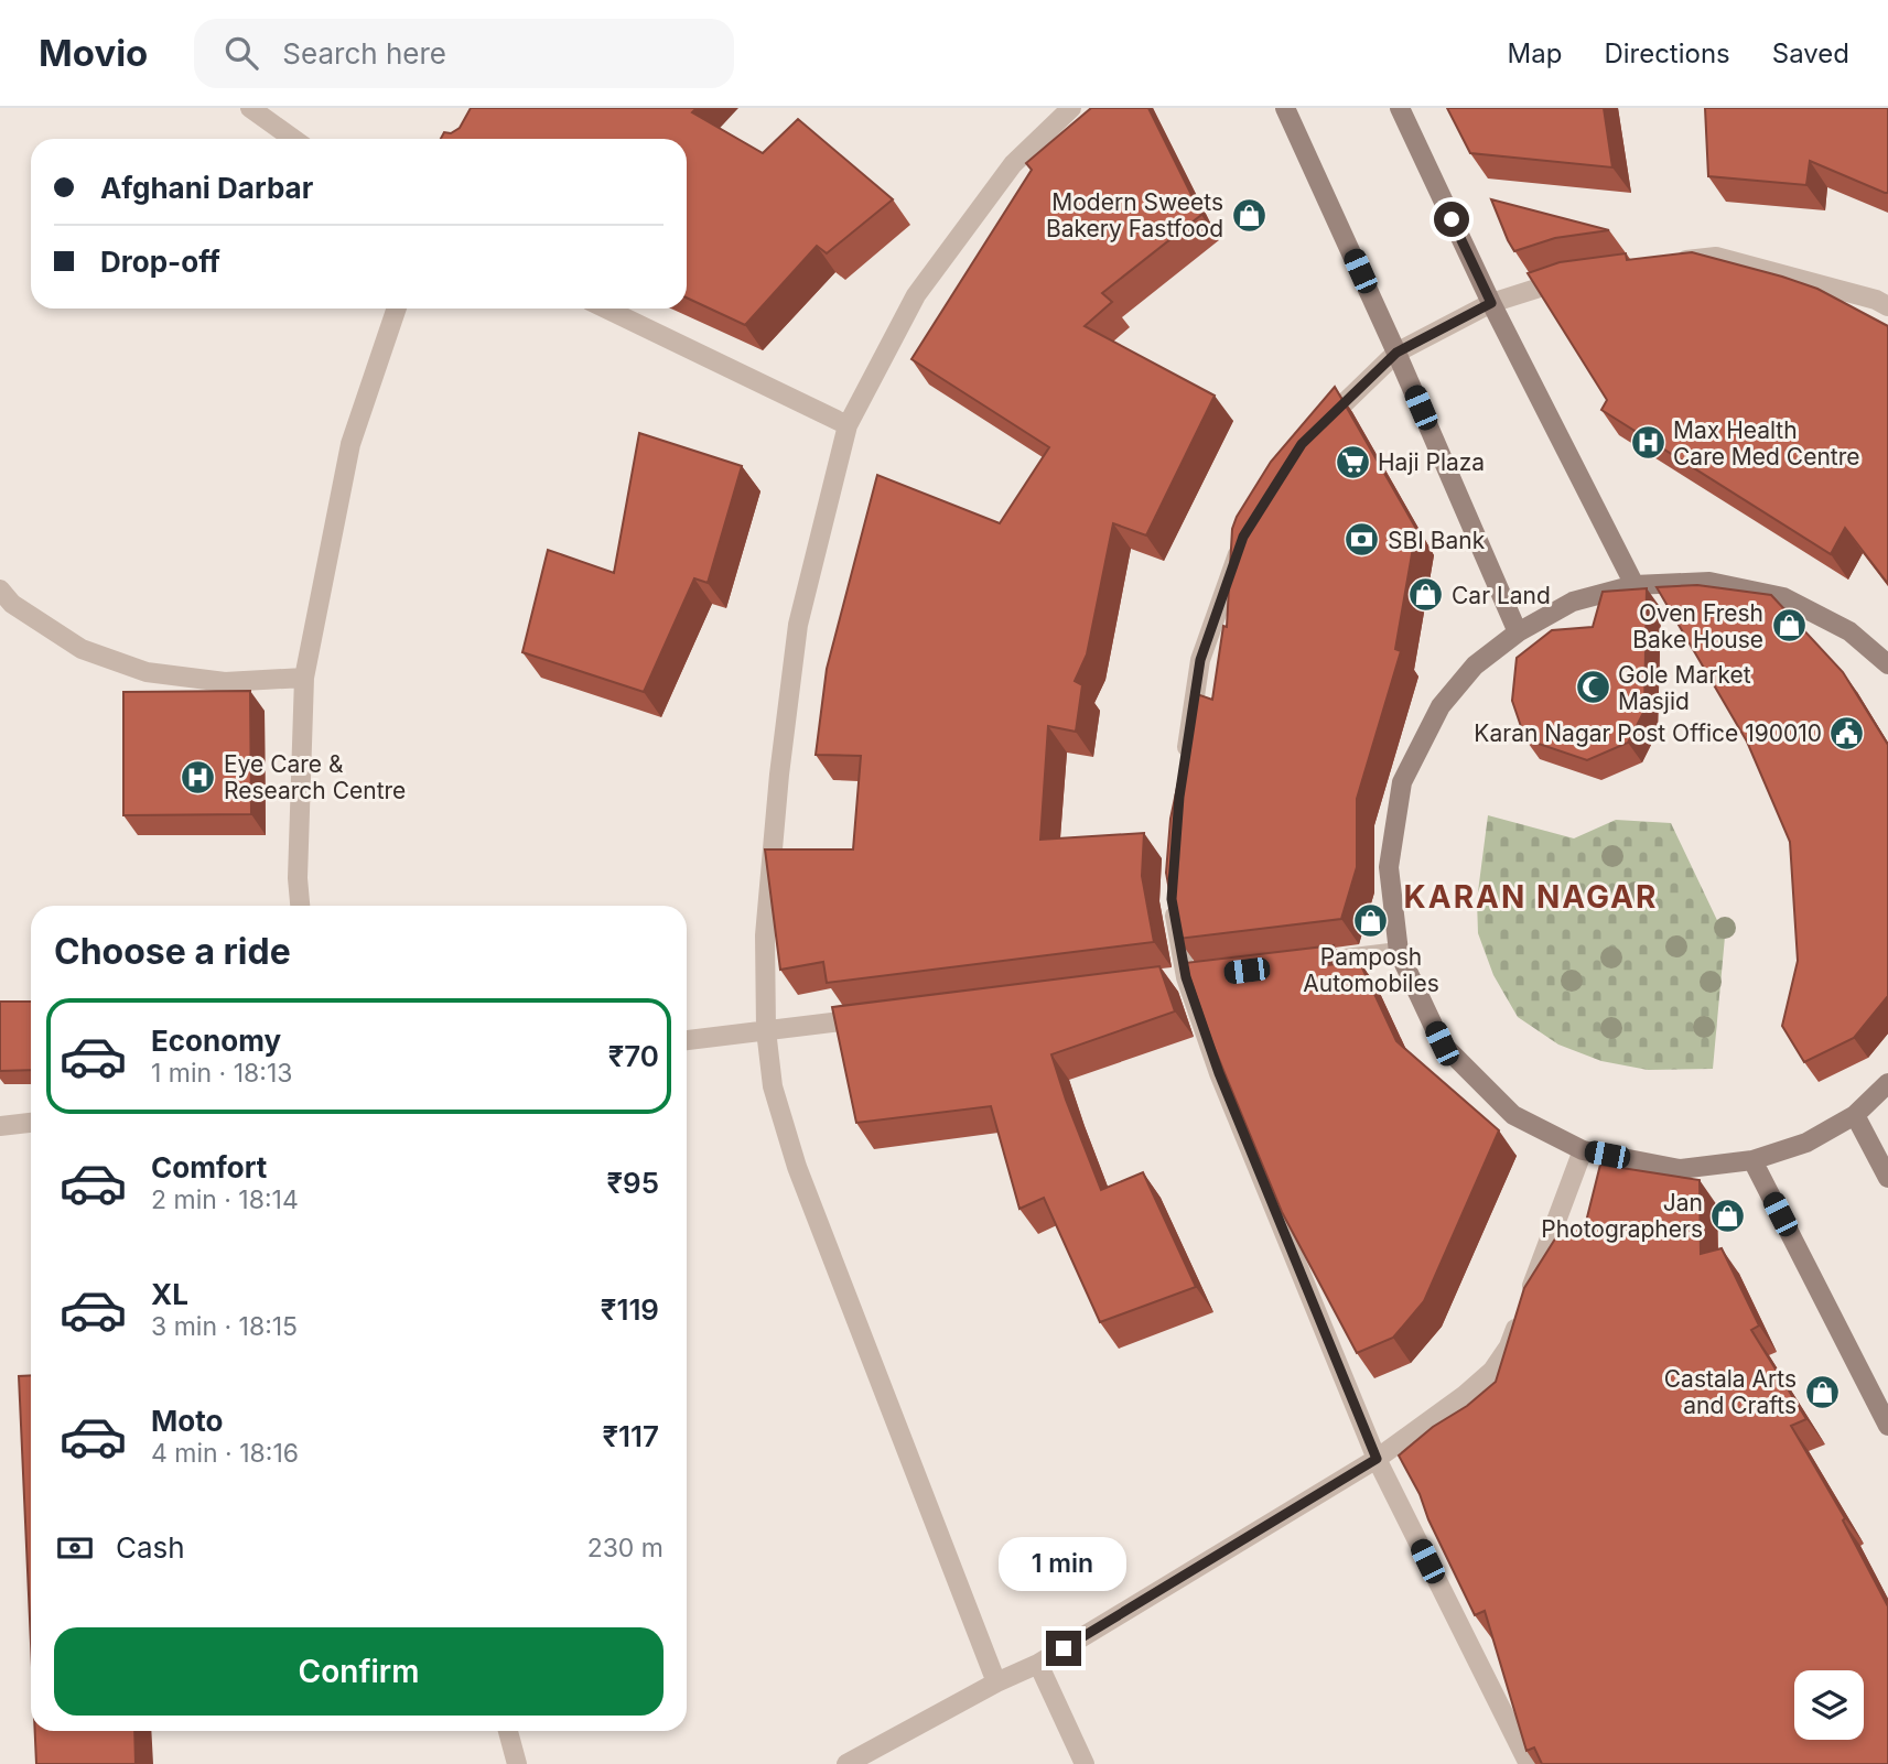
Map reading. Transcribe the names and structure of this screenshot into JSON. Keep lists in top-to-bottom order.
{
  "districts": ["KARAN NAGAR"],
  "places": {
    "shop": [
      "Modern Sweets Bakery Fastfood",
      "Car Land",
      "Oven Fresh Bake House",
      "Pamposh Automobiles",
      "Jan Photographers",
      "Castala Arts and Crafts"
    ],
    "hospital": ["Max Health Care Med Centre", "Eye Care & Research Centre"],
    "supermarket": ["Haji Plaza"],
    "bank": ["SBI Bank"],
    "mosque": ["Gole Market Masjid"],
    "public building": ["Karan Nagar Post Office 190010"]
  },
  "page": {
    "header": "Movio",
    "search": "Search here",
    "nav": ["Map", "Directions", "Saved"],
    "banner": ["Afghani Darbar", "Drop-off"],
    "heading": "Choose a ride",
    "list": [
      {
        "name": "Economy",
        "note": "1 min · 18:13",
        "value": "₹70"
      },
      {
        "name": "Comfort",
        "note": "2 min · 18:14",
        "value": "₹95"
      },
      {
        "name": "XL",
        "note": "3 min · 18:15",
        "value": "₹119"
      },
      {
        "name": "Moto",
        "note": "4 min · 18:16",
        "value": "₹117"
      }
    ],
    "pay": ["Cash", "230 m"],
    "bubble": "1 min",
    "buttons": "Confirm"
  }
}
